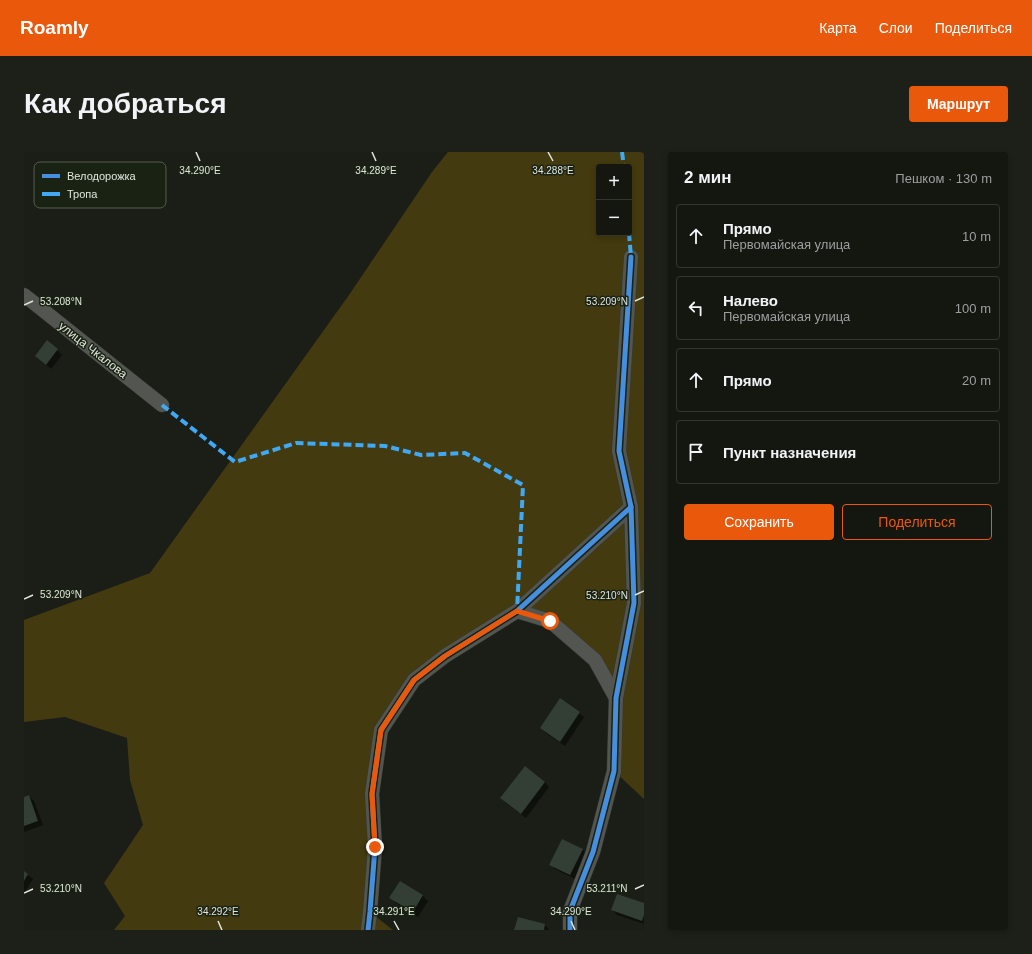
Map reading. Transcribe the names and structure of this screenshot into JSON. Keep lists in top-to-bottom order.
{
  "streets": {
    "street": ["улица Чкалова"]
  },
  "legend": ["Велодорожка", "Тропа"],
  "page": {
    "header": "Roamly",
    "nav": ["Карта", "Слои", "Поделиться"],
    "buttons": [
      "Маршрут",
      ["Сохранить", "Поделиться"]
    ],
    "title": "Как добраться",
    "heading": ["2 мин", "Пешком · 130 m"],
    "map_buttons": ["+", "−"],
    "list": [
      ["Прямо", "Первомайская улица", "10 m"],
      ["Налево", "Первомайская улица", "100 m"],
      ["Прямо", "20 m"],
      "Пункт назначения"
    ]
  },
  "coordinates": [
    "34.290°E",
    "34.289°E",
    "34.288°E",
    "53.208°N",
    "53.209°N",
    "53.210°N",
    "53.211°N",
    "34.292°E",
    "34.291°E"
  ]
}
